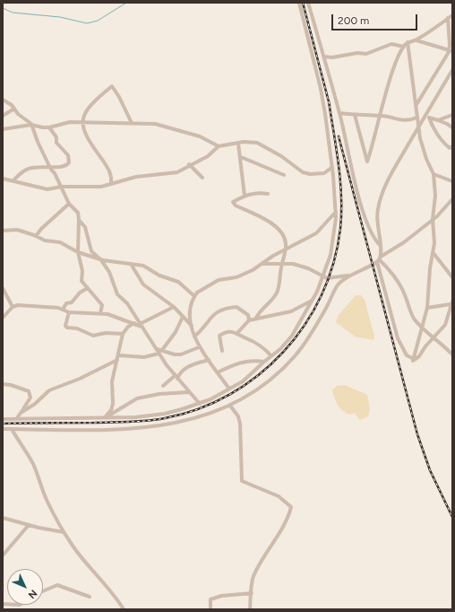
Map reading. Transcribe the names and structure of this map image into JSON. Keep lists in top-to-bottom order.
{
  "scale_bar": "200 m",
  "north": "bottom right"
}
